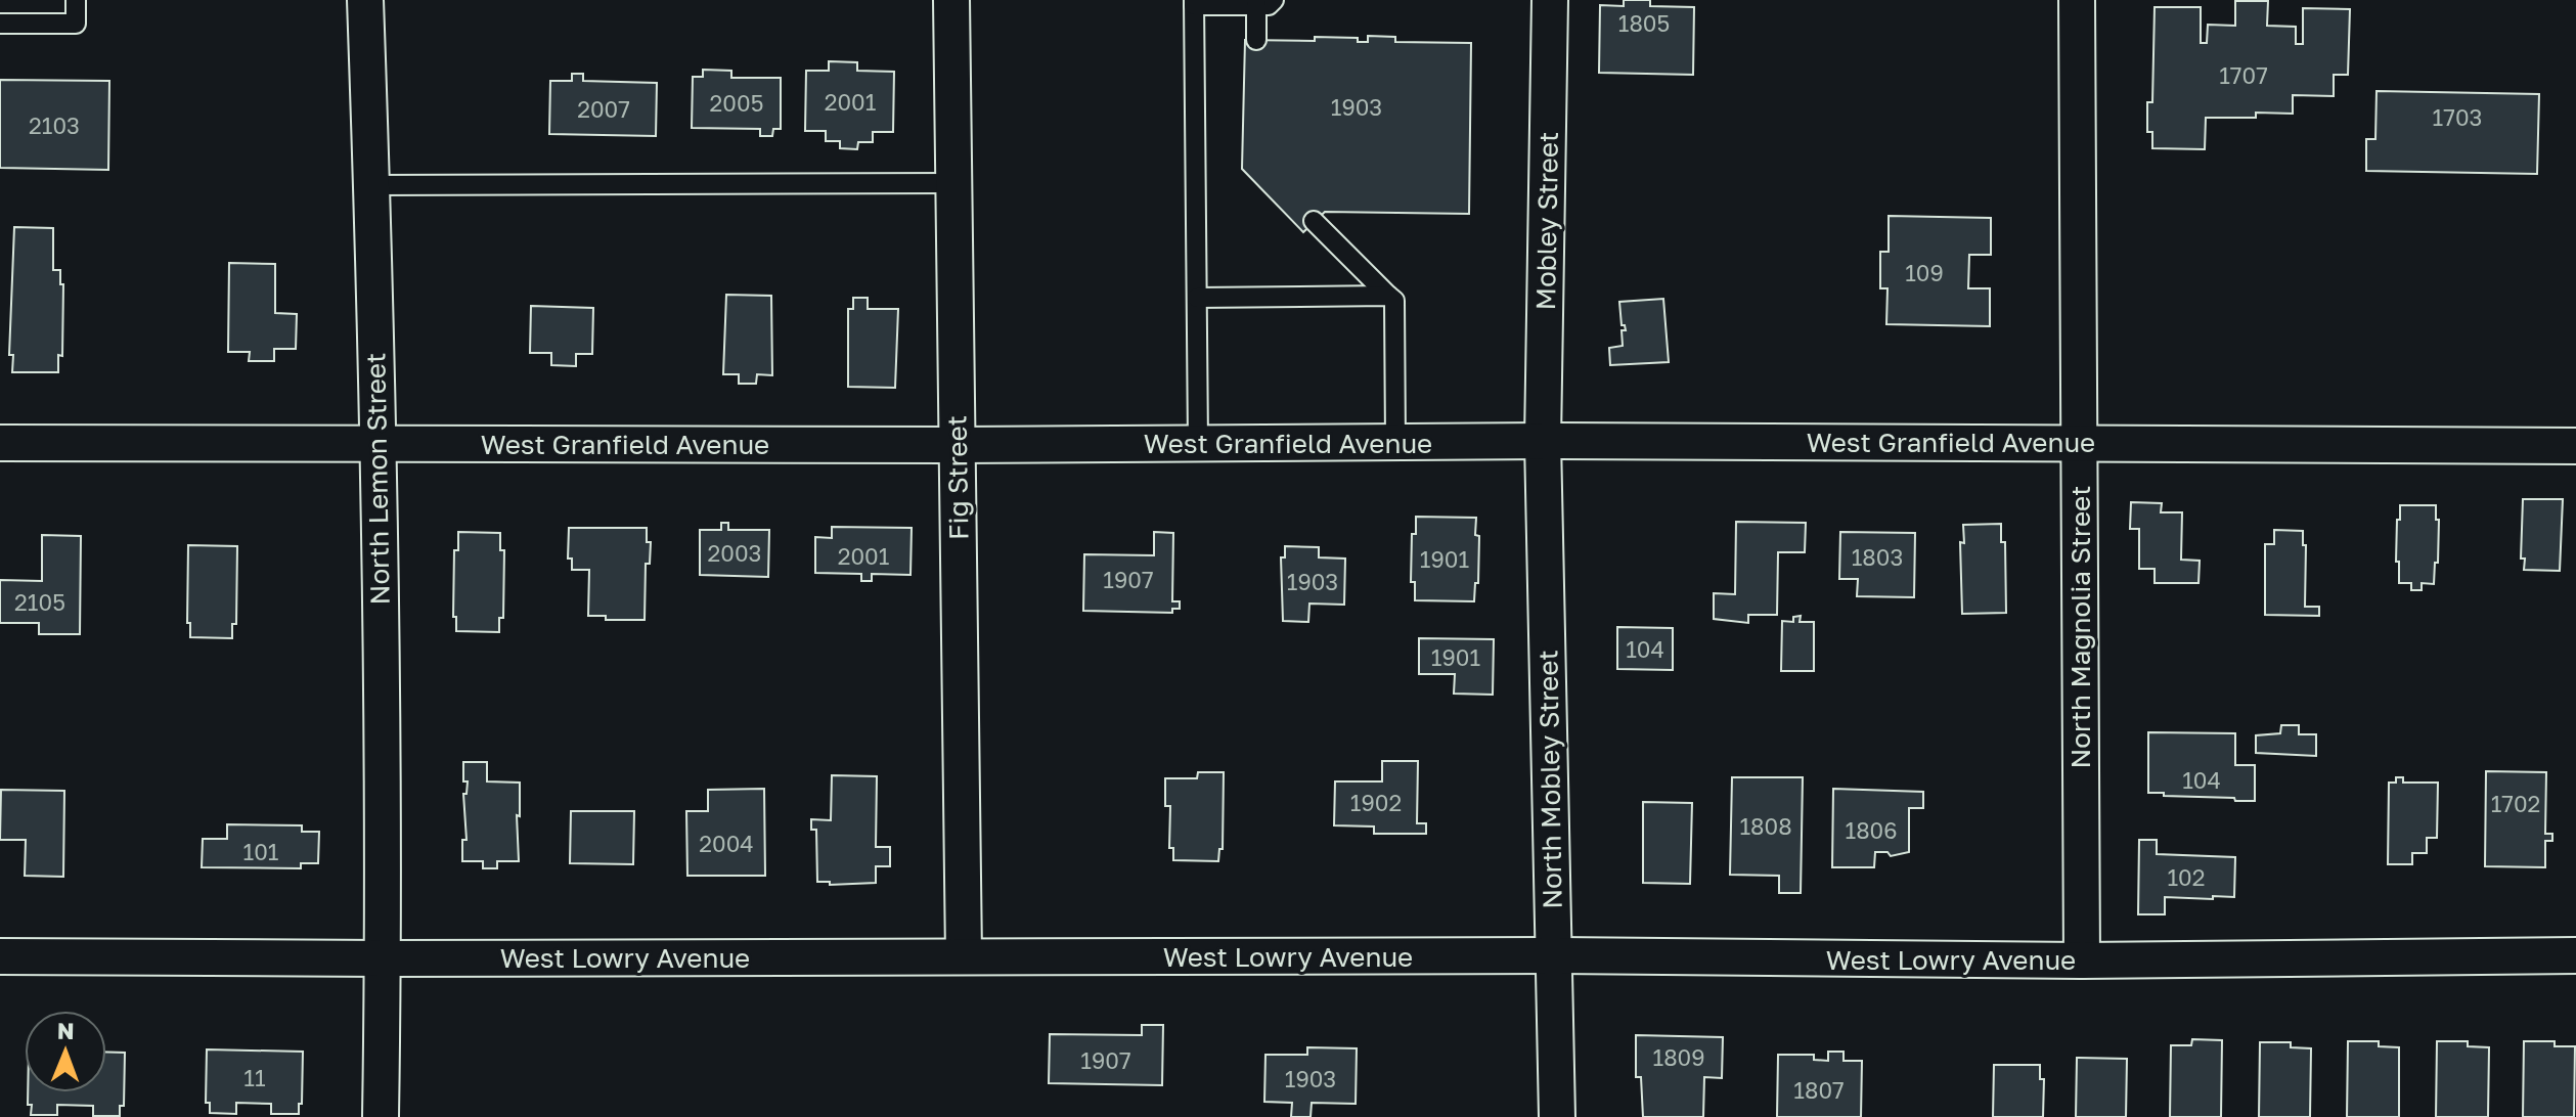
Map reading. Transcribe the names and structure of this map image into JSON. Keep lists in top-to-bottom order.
{
  "streets": {
    "street": [
      "Mobley Street",
      "West Granfield Avenue",
      "Fig Street",
      "North Lemon Street",
      "North Magnolia Street",
      "North Mobley Street",
      "West Lowry Avenue"
    ]
  },
  "crossings": [
    ["Mobley Street", "West Granfield Avenue"],
    ["Mobley Street", "North Mobley Street"],
    ["West Granfield Avenue", "Fig Street"],
    ["West Granfield Avenue", "North Lemon Street"],
    ["West Granfield Avenue", "North Magnolia Street"],
    ["West Granfield Avenue", "North Mobley Street"],
    ["Fig Street", "West Lowry Avenue"],
    ["North Lemon Street", "West Lowry Avenue"],
    ["North Magnolia Street", "West Lowry Avenue"],
    ["North Mobley Street", "West Lowry Avenue"]
  ],
  "house_numbers": [
    "1805",
    "1707",
    "2001",
    "2005",
    "1903",
    "2007",
    "1703",
    "2103",
    "109",
    "2003",
    "2001",
    "1803",
    "1901",
    "1907",
    "1903",
    "2105",
    "104",
    "1901",
    "104",
    "1902",
    "1702",
    "1808",
    "1806",
    "2004",
    "101",
    "102",
    "1809",
    "1907",
    "11",
    "1903",
    "1807"
  ],
  "north": "top"
}
